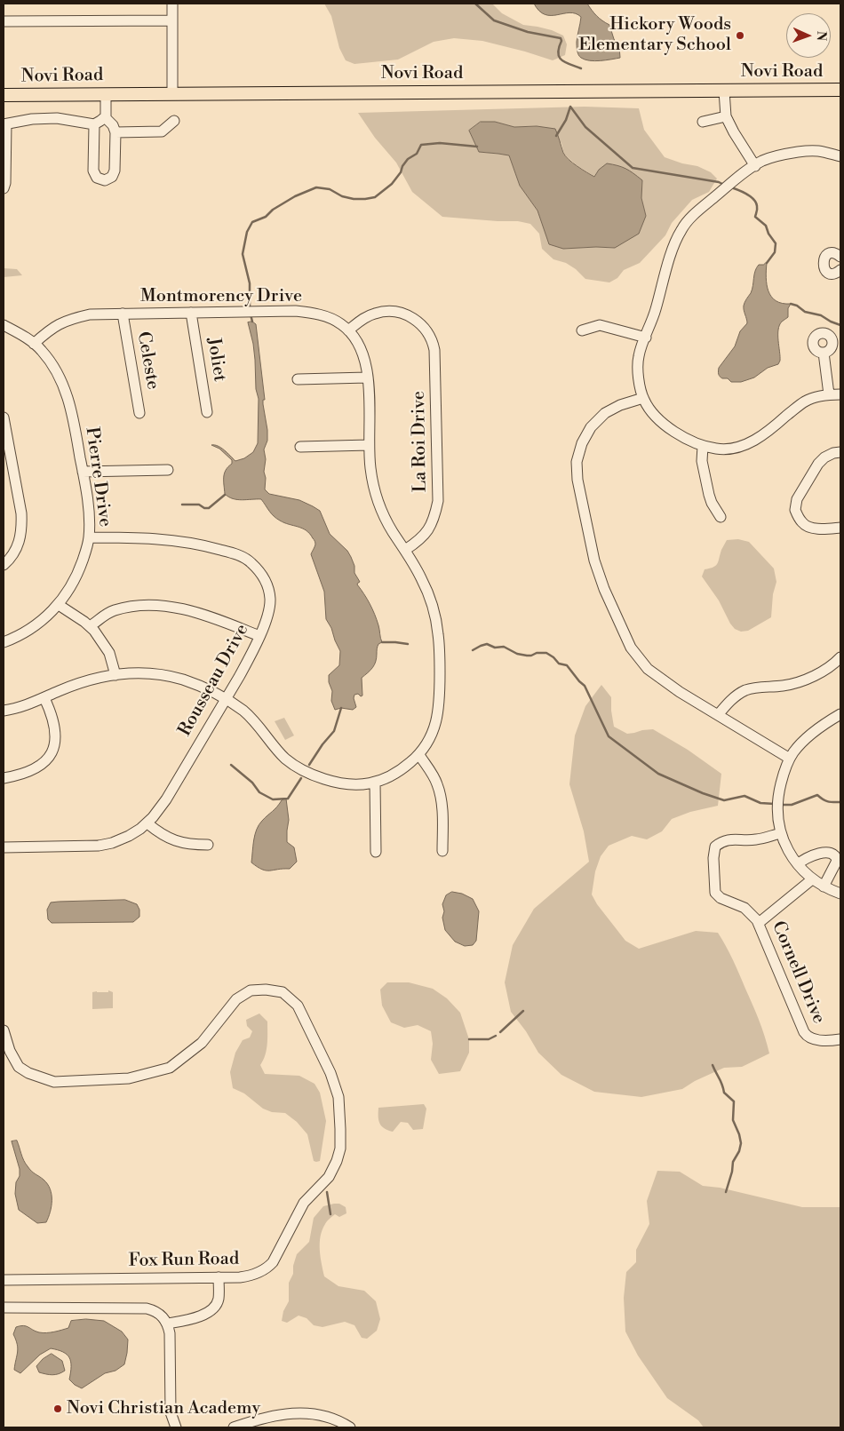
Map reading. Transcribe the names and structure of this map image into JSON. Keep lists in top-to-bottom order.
{
  "streets": {
    "main road": ["Novi Road"],
    "street": [
      "Montmorency Drive",
      "Joliet",
      "Celeste",
      "La Roi Drive",
      "Pierre Drive",
      "Rousseau Drive",
      "Cornell Drive",
      "Fox Run Road"
    ]
  },
  "crossings": [
    ["Montmorency Drive", "Joliet"],
    ["Montmorency Drive", "Celeste"],
    ["Montmorency Drive", "La Roi Drive"],
    ["Montmorency Drive", "Pierre Drive"],
    ["Montmorency Drive", "Rousseau Drive"],
    ["Pierre Drive", "Rousseau Drive"]
  ],
  "places": ["Hickory Woods Elementary School", "Novi Christian Academy"],
  "north": "right"
}
